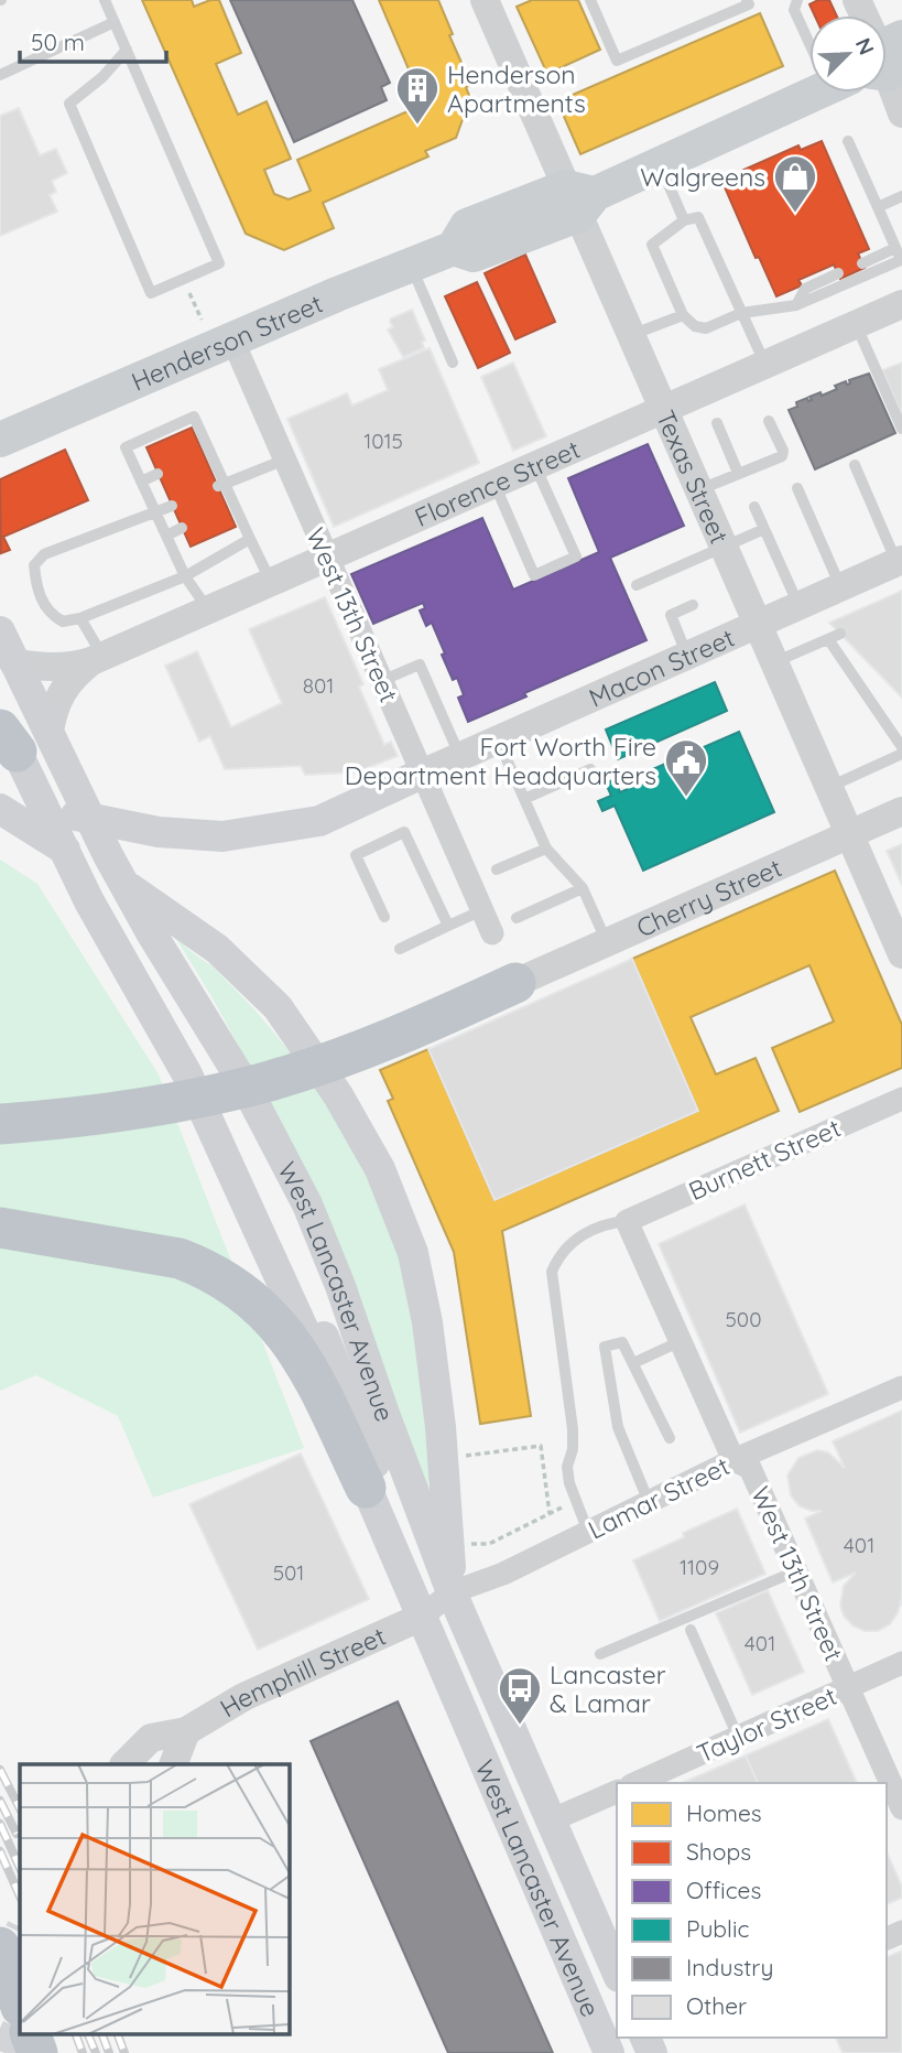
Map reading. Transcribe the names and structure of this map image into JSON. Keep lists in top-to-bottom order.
{
  "streets": {
    "main road": ["Henderson Street", "West Lancaster Avenue"],
    "street": [
      "Texas Street",
      "Florence Street",
      "West 13th Street",
      "Macon Street",
      "Cherry Street",
      "Burnett Street",
      "Lamar Street",
      "Hemphill Street",
      "Taylor Street"
    ]
  },
  "crossings": [
    ["Henderson Street", "Texas Street"],
    ["Henderson Street", "West 13th Street"],
    ["Texas Street", "Florence Street"],
    ["Texas Street", "Macon Street"],
    ["Texas Street", "Cherry Street"],
    ["Florence Street", "West 13th Street"],
    ["Florence Street", "West Lancaster Avenue"],
    ["West 13th Street", "Macon Street"],
    ["West 13th Street", "Burnett Street"],
    ["West 13th Street", "Lamar Street"],
    ["West 13th Street", "Taylor Street"],
    ["West Lancaster Avenue", "Lamar Street"],
    ["West Lancaster Avenue", "Hemphill Street"],
    ["Lamar Street", "Hemphill Street"]
  ],
  "places": {
    "building": ["Henderson Apartments"],
    "shop": ["Walgreens"],
    "public building": ["Fort Worth Fire Department Headquarters"],
    "bus stop": ["Lancaster & Lamar"]
  },
  "house_numbers": [
    "1015",
    "801",
    "500",
    "401",
    "1109",
    "501",
    "401"
  ],
  "legend": [
    "Homes",
    "Shops",
    "Offices",
    "Public",
    "Industry",
    "Other"
  ],
  "scale_bar": "50 m",
  "north": "top right"
}
